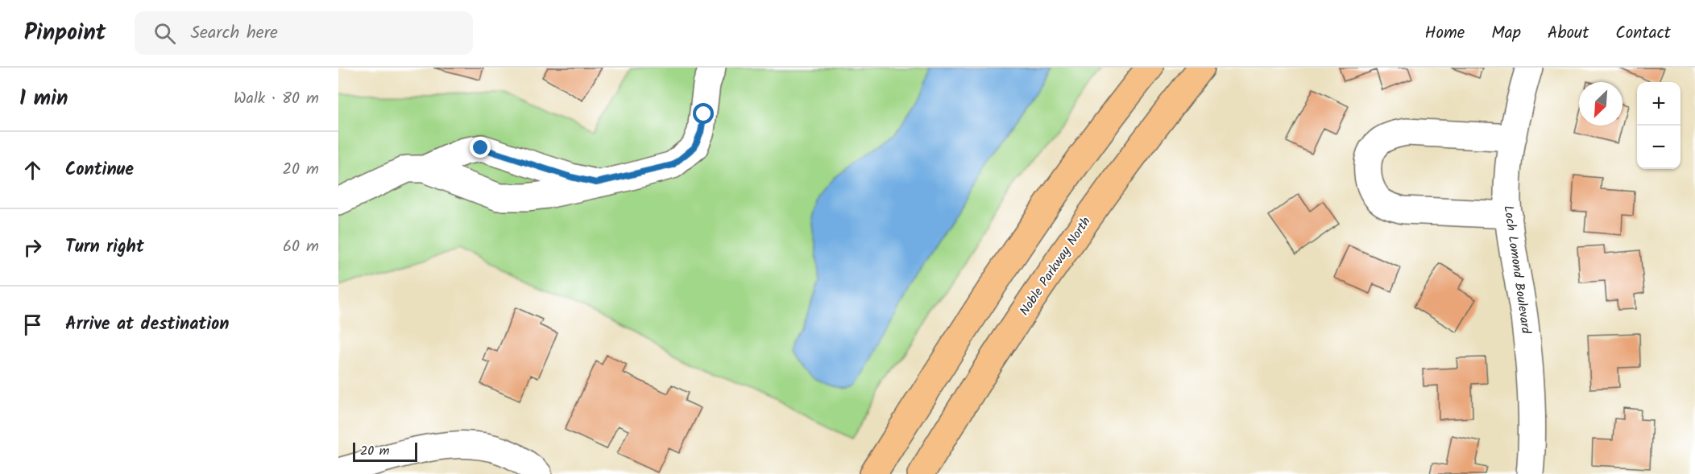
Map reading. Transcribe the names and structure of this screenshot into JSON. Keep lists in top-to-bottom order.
{
  "streets": {
    "main road": ["Noble Parkway North"],
    "street": ["Loch Lomond Boulevard"]
  },
  "scale_bar": "20 m",
  "north": "bottom left",
  "page": {
    "header": "Pinpoint",
    "search": "Search here",
    "nav": [
      "Home",
      "Map",
      "About",
      "Contact"
    ],
    "heading": ["1 min", "Walk · 80 m"],
    "map_buttons": ["+", "−"],
    "list": [
      ["Continue", "20 m"],
      ["Turn right", "60 m"],
      "Arrive at destination"
    ],
    "scale": "20 m"
  }
}
